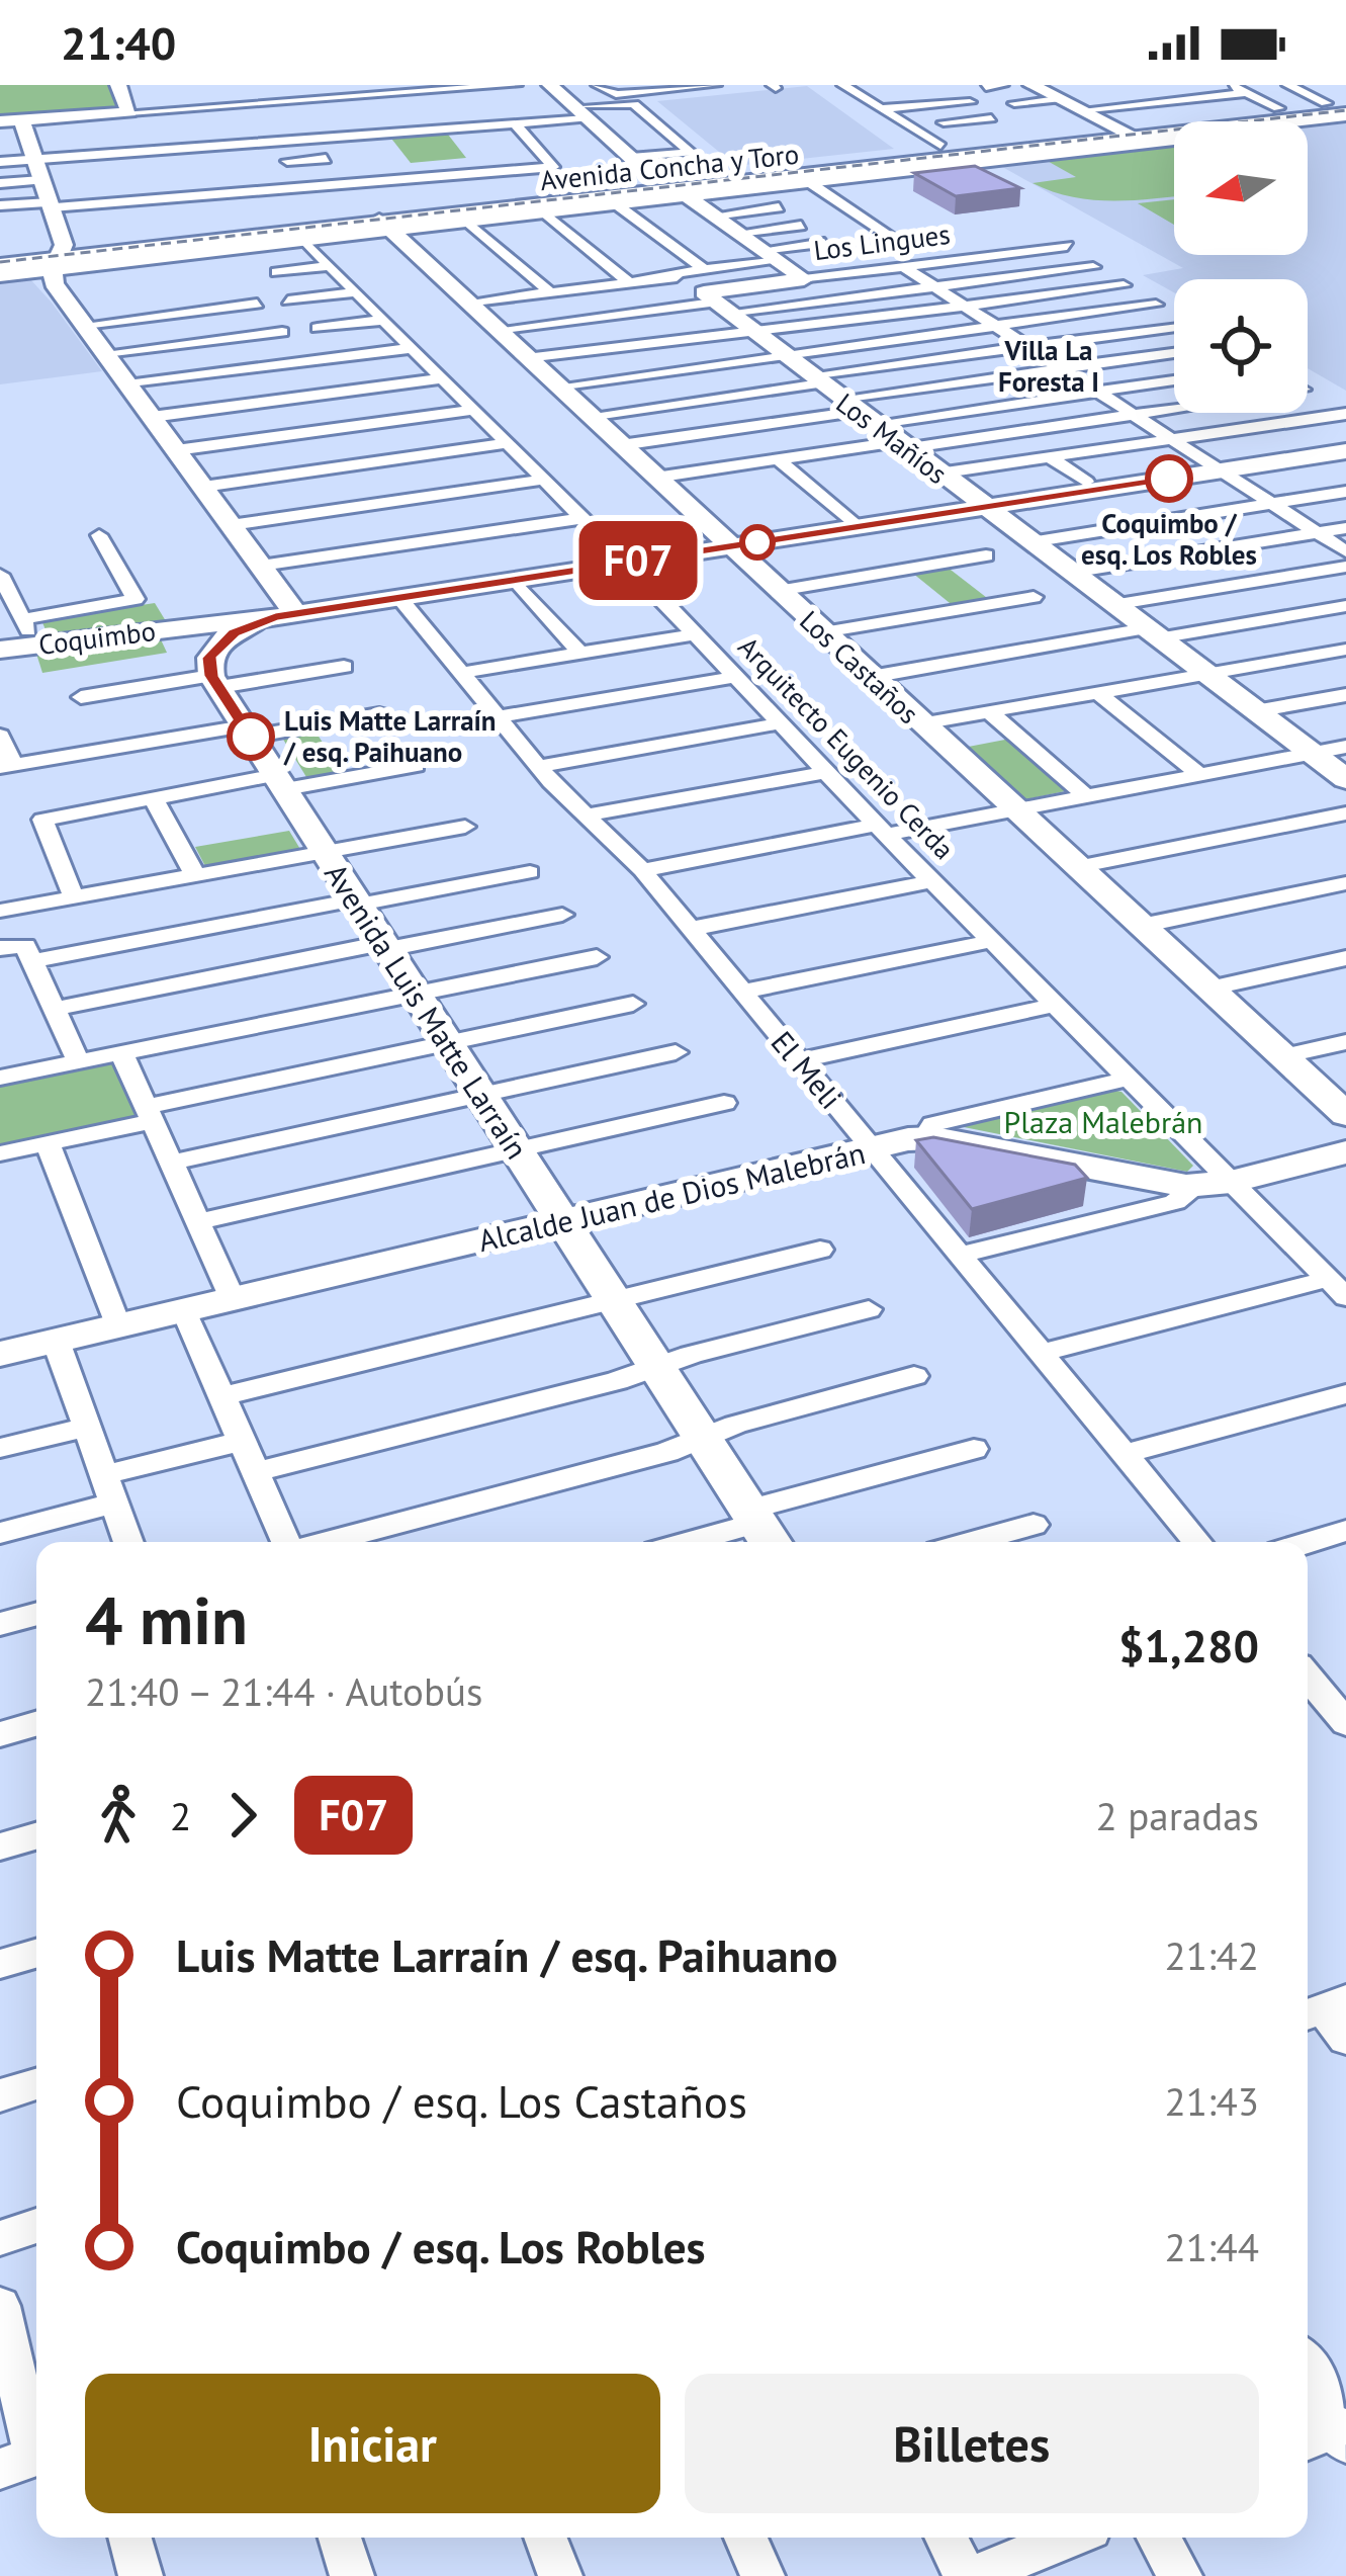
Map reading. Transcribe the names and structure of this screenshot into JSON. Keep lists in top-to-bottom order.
{
  "streets": {
    "main road": ["Avenida Concha y Toro"],
    "street": [
      "Los Lingues",
      "Los Mañíos",
      "Coquimbo",
      "Los Castaños",
      "Arquitecto Eugenio Cerda",
      "Avenida Luis Matte Larraín",
      "El Meli",
      "Alcalde Juan de Dios Malebrán"
    ]
  },
  "crossings": [
    ["Avenida Concha y Toro", "Los Castaños"],
    ["Avenida Concha y Toro", "Arquitecto Eugenio Cerda"],
    ["Los Lingues", "Los Mañíos"],
    ["Los Mañíos", "Coquimbo"],
    ["Coquimbo", "Los Castaños"],
    ["Coquimbo", "Arquitecto Eugenio Cerda"],
    ["Coquimbo", "El Meli"],
    ["Arquitecto Eugenio Cerda", "Alcalde Juan de Dios Malebrán"],
    ["Avenida Luis Matte Larraín", "Alcalde Juan de Dios Malebrán"],
    ["El Meli", "Alcalde Juan de Dios Malebrán"]
  ],
  "districts": ["Villa La Foresta I"],
  "parks": ["Plaza Malebrán"],
  "places": ["Coquimbo / esq. Los Robles", "Luis Matte Larraín / esq. Paihuano"],
  "lines": ["bus line F07"],
  "north": "left",
  "page": {
    "status": "21:40",
    "on_map": "F07",
    "heading": ["4 min", "21:40 – 21:44 · Autobús", "$1,280"],
    "legs": ["2", "F07", "2 paradas"],
    "list": [
      {
        "name": "Luis Matte Larraín / esq. Paihuano",
        "value": "21:42"
      },
      {
        "name": "Coquimbo / esq. Los Castaños",
        "value": "21:43"
      },
      {
        "name": "Coquimbo / esq. Los Robles",
        "value": "21:44"
      }
    ],
    "buttons": ["Iniciar", "Billetes"]
  }
}
